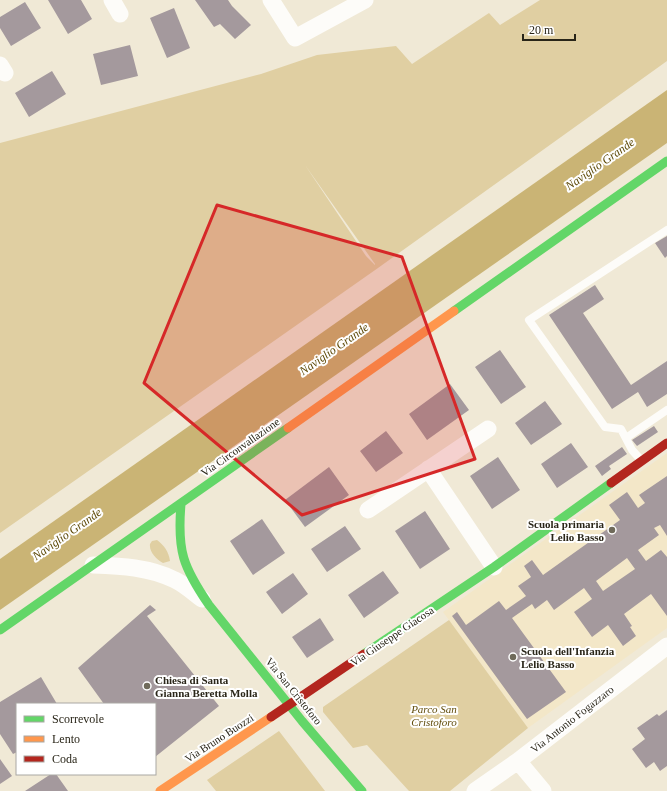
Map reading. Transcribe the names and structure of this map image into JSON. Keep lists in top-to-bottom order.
{
  "streets": {
    "street": [
      "Via Circonvallazione",
      "Via Giuseppe Giacosa",
      "Via San Cristoforo",
      "Via Antonio Fogazzaro",
      "Via Bruno Buozzi"
    ]
  },
  "crossings": [
    ["Via Circonvallazione", "Via San Cristoforo"],
    ["Via Giuseppe Giacosa", "Via San Cristoforo"],
    ["Via Giuseppe Giacosa", "Via Bruno Buozzi"],
    ["Via San Cristoforo", "Via Bruno Buozzi"]
  ],
  "water": ["Naviglio Grande"],
  "parks": ["Parco San Cristoforo"],
  "places": ["Scuola primaria Lelio Basso", "Scuola dell'Infanzia Lelio Basso", "Chiesa di Santa Gianna Beretta Molla"],
  "legend": ["Scorrevole", "Lento", "Coda"],
  "scale_bar": "20 m"
}
